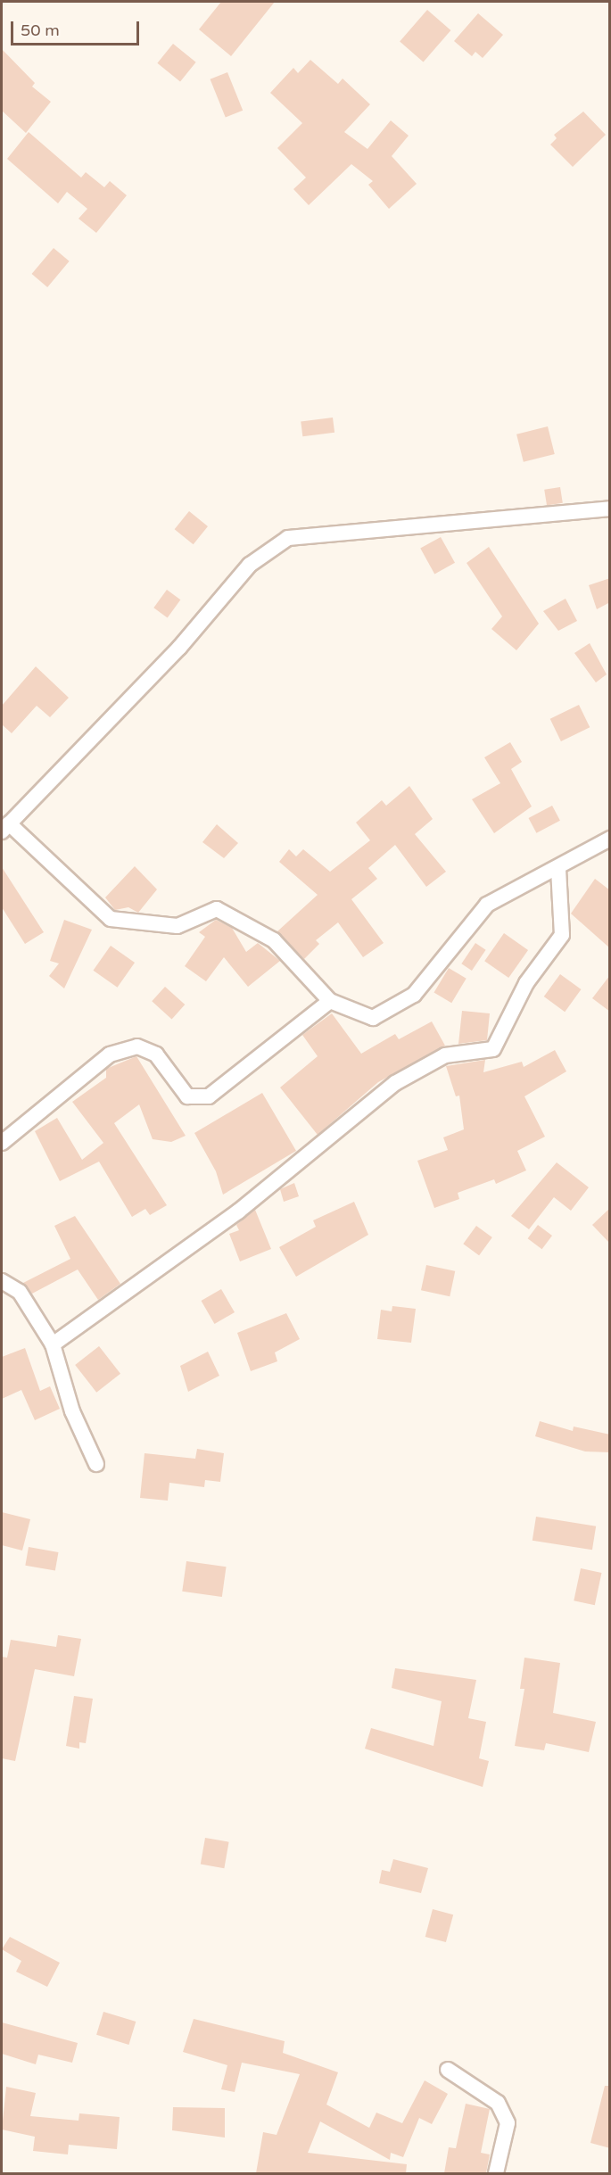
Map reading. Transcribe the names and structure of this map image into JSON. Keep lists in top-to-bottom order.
{
  "scale_bar": "50 m"
}
